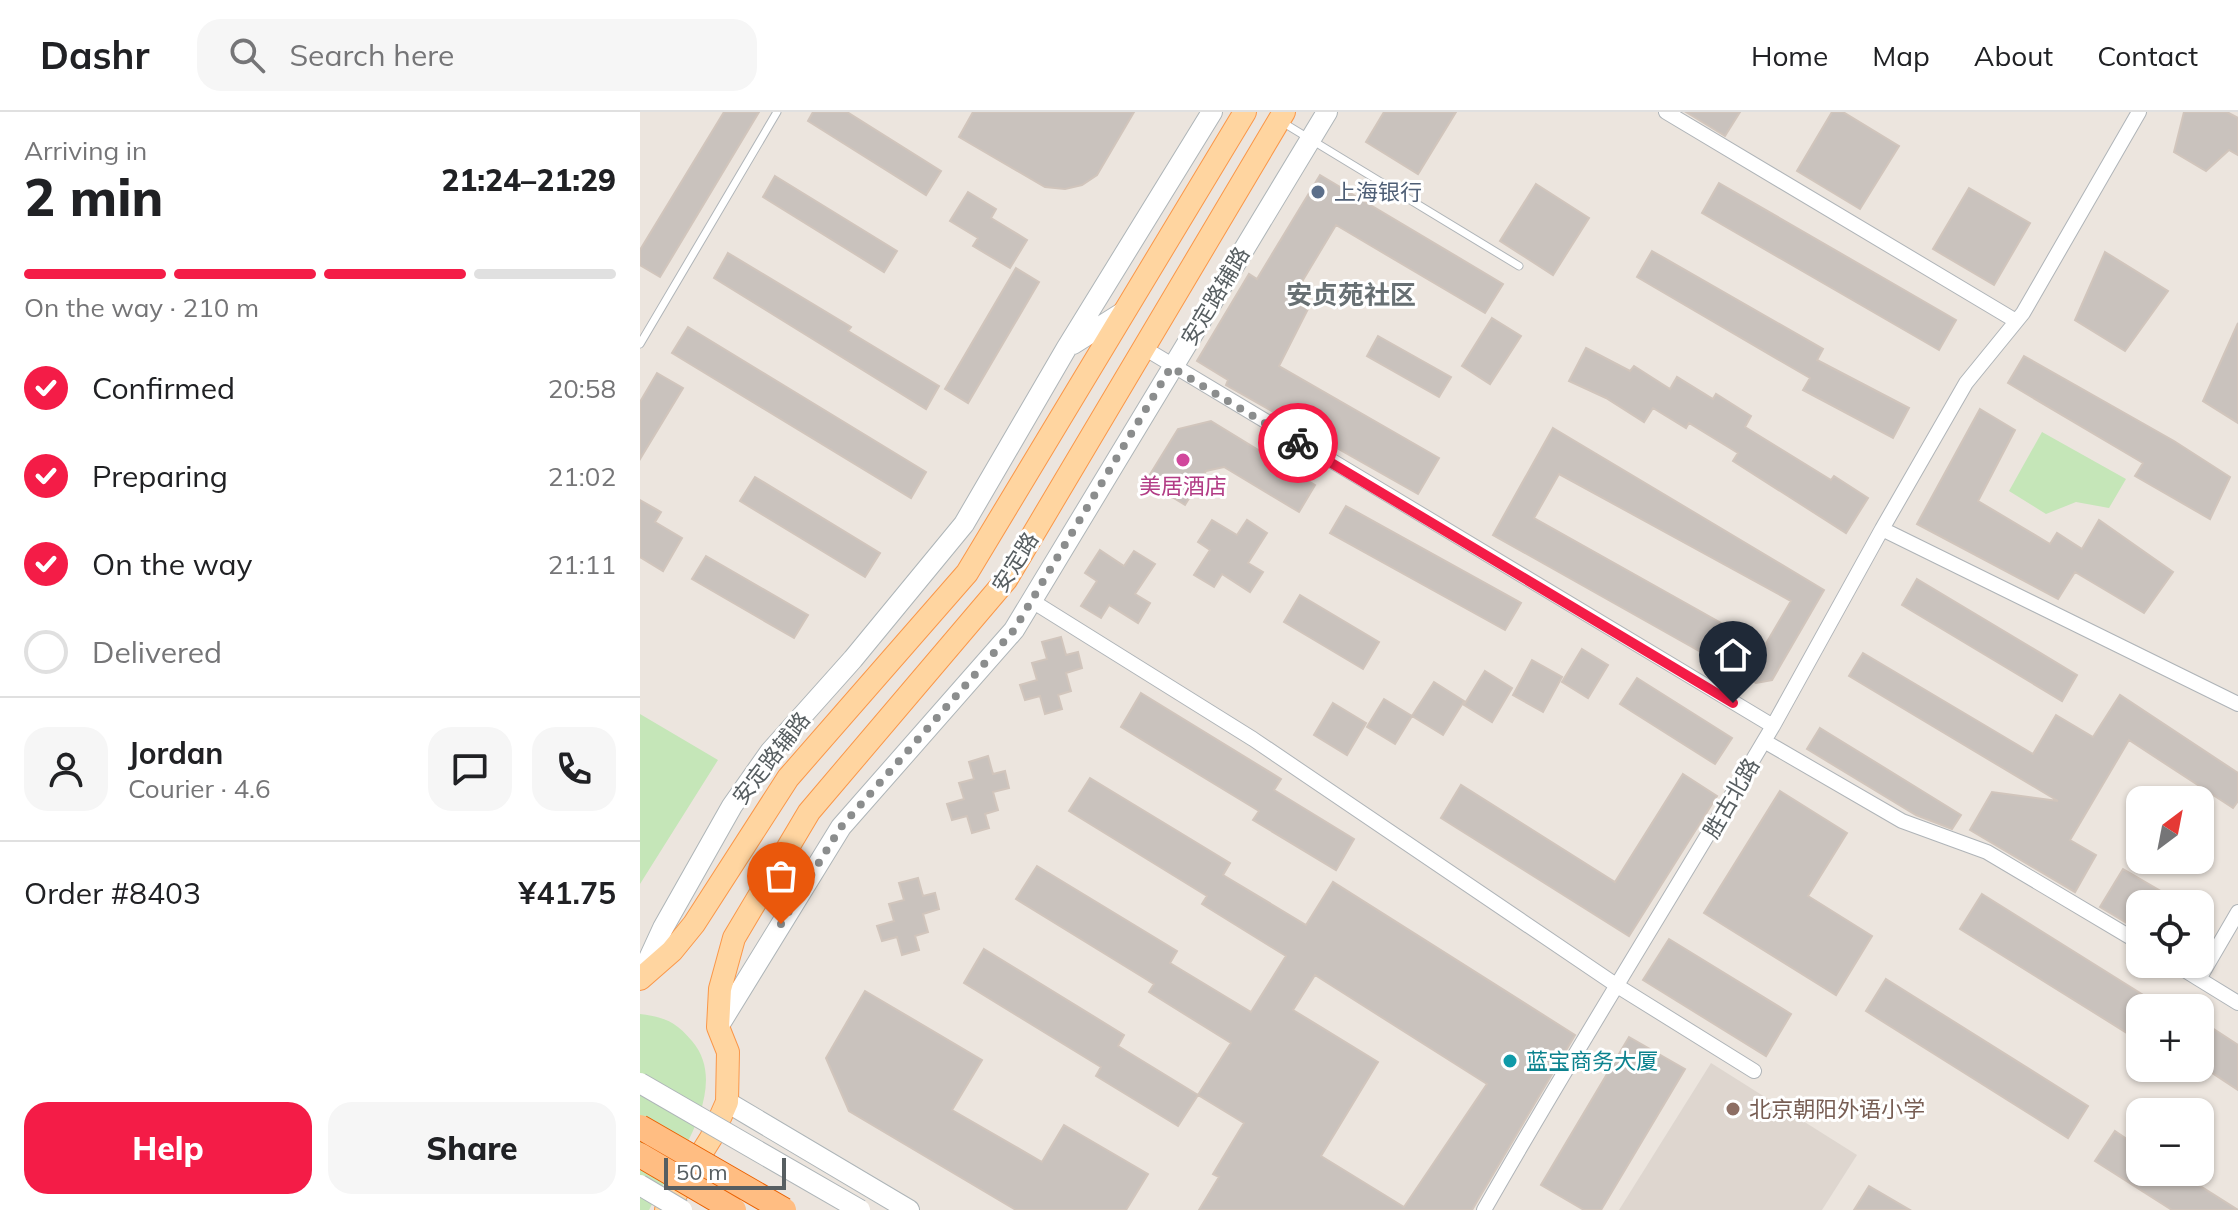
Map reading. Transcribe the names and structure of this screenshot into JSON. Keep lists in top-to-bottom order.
{
  "streets": {
    "main road": ["安定路"],
    "street": ["安定路辅路", "胜古北路"]
  },
  "crossings": [
    ["安定路辅路", "安定路"]
  ],
  "districts": ["安贞苑社区"],
  "places": [
    "上海银行",
    "美居酒店",
    "蓝宝商务大厦",
    "北京朝阳外语小学"
  ],
  "scale_bar": "50 m",
  "north": "top right",
  "page": {
    "header": "Dashr",
    "search": "Search here",
    "nav": [
      "Home",
      "Map",
      "About",
      "Contact"
    ],
    "heading": ["2 min", "Arriving in", "21:24–21:29"],
    "panel": [
      "Jordan",
      "Courier · 4.6",
      "Order #8403",
      "¥41.75"
    ],
    "bar": "On the way · 210 m",
    "list": [
      ["Confirmed", "20:58"],
      ["Preparing", "21:02"],
      ["On the way", "21:11"],
      "Delivered"
    ],
    "map_buttons": ["+", "−"],
    "buttons": ["Help", "Share"],
    "scale": "50 m"
  }
}
